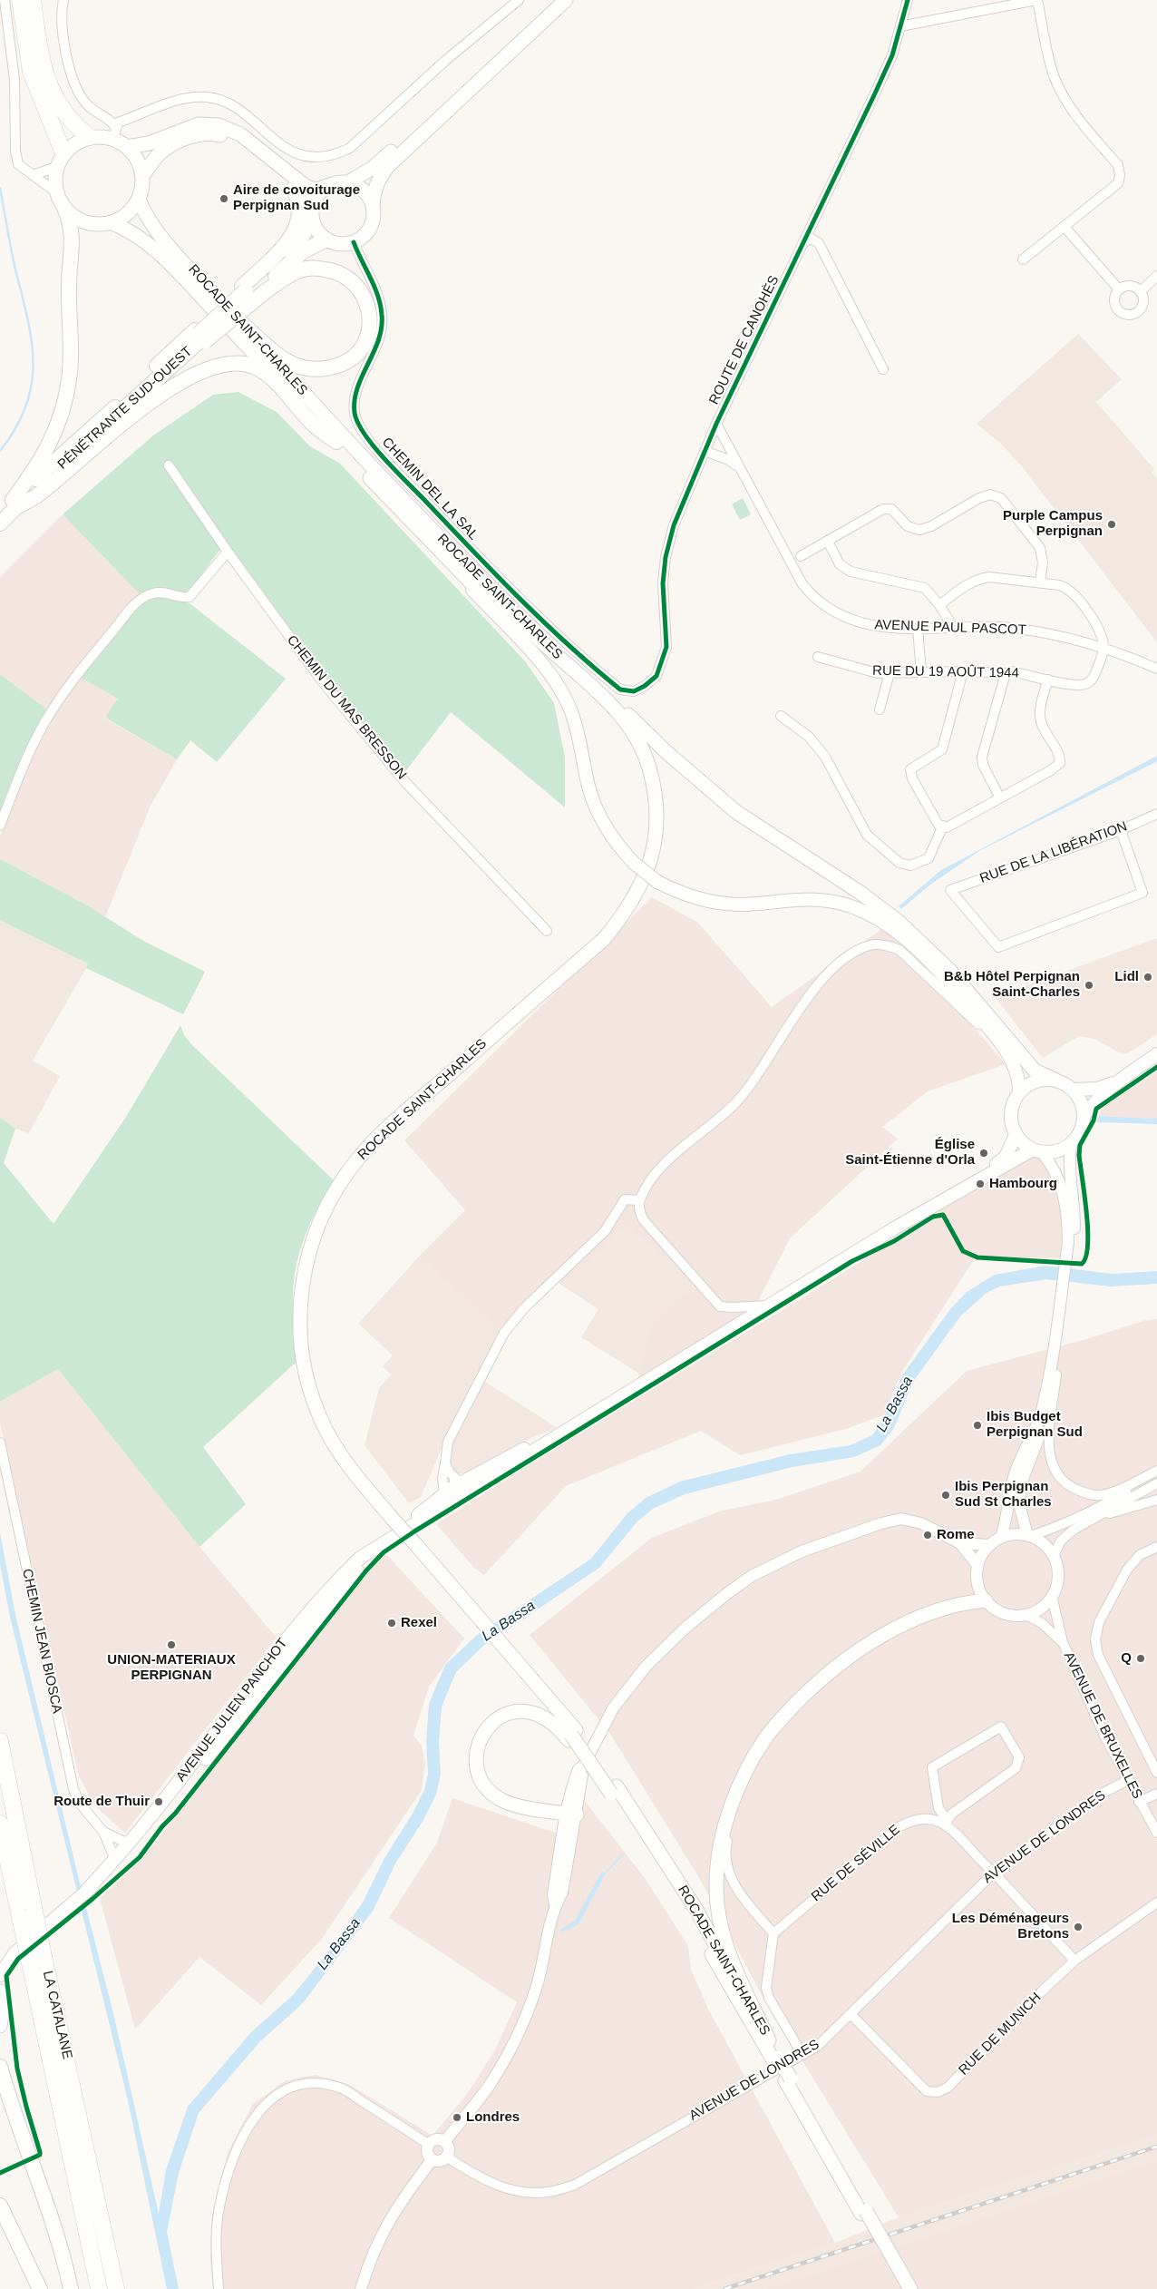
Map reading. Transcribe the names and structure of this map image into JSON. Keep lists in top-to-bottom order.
{
  "streets": {
    "highway": ["PÉNÉTRANTE SUD-OUEST", "LA CATALANE"],
    "main road": ["ROCADE SAINT-CHARLES", "AVENUE JULIEN PANCHOT"],
    "street": [
      "ROUTE DE CANOHÈS",
      "CHEMIN DEL LA SAL",
      "AVENUE PAUL PASCOT",
      "RUE DU 19 AOÛT 1944",
      "CHEMIN DU MAS BRESSON",
      "RUE DE LA LIBÉRATION",
      "CHEMIN JEAN BIOSCA",
      "AVENUE DE BRUXELLES",
      "AVENUE DE LONDRES",
      "RUE DE SÉVILLE",
      "RUE DE MUNICH"
    ]
  },
  "crossings": [
    ["ROUTE DE CANOHÈS", "CHEMIN DEL LA SAL"],
    ["ROUTE DE CANOHÈS", "AVENUE PAUL PASCOT"],
    ["AVENUE PAUL PASCOT", "RUE DU 19 AOÛT 1944"],
    ["CHEMIN JEAN BIOSCA", "AVENUE JULIEN PANCHOT"],
    ["AVENUE DE BRUXELLES", "AVENUE DE LONDRES"],
    ["AVENUE DE LONDRES", "RUE DE MUNICH"]
  ],
  "water": ["La Bassa"],
  "places": [
    "Aire de covoiturage Perpignan Sud",
    "Purple Campus Perpignan",
    "Lidl",
    "B&b Hôtel Perpignan Saint-Charles",
    "Église Saint-Étienne d'Orla",
    "Hambourg",
    "Ibis Budget Perpignan Sud",
    "Ibis Perpignan Sud St Charles",
    "Rome",
    "Rexel",
    "UNION-MATERIAUX PERPIGNAN",
    "Q",
    "Route de Thuir",
    "Les Déménageurs Bretons",
    "Londres"
  ]
}
